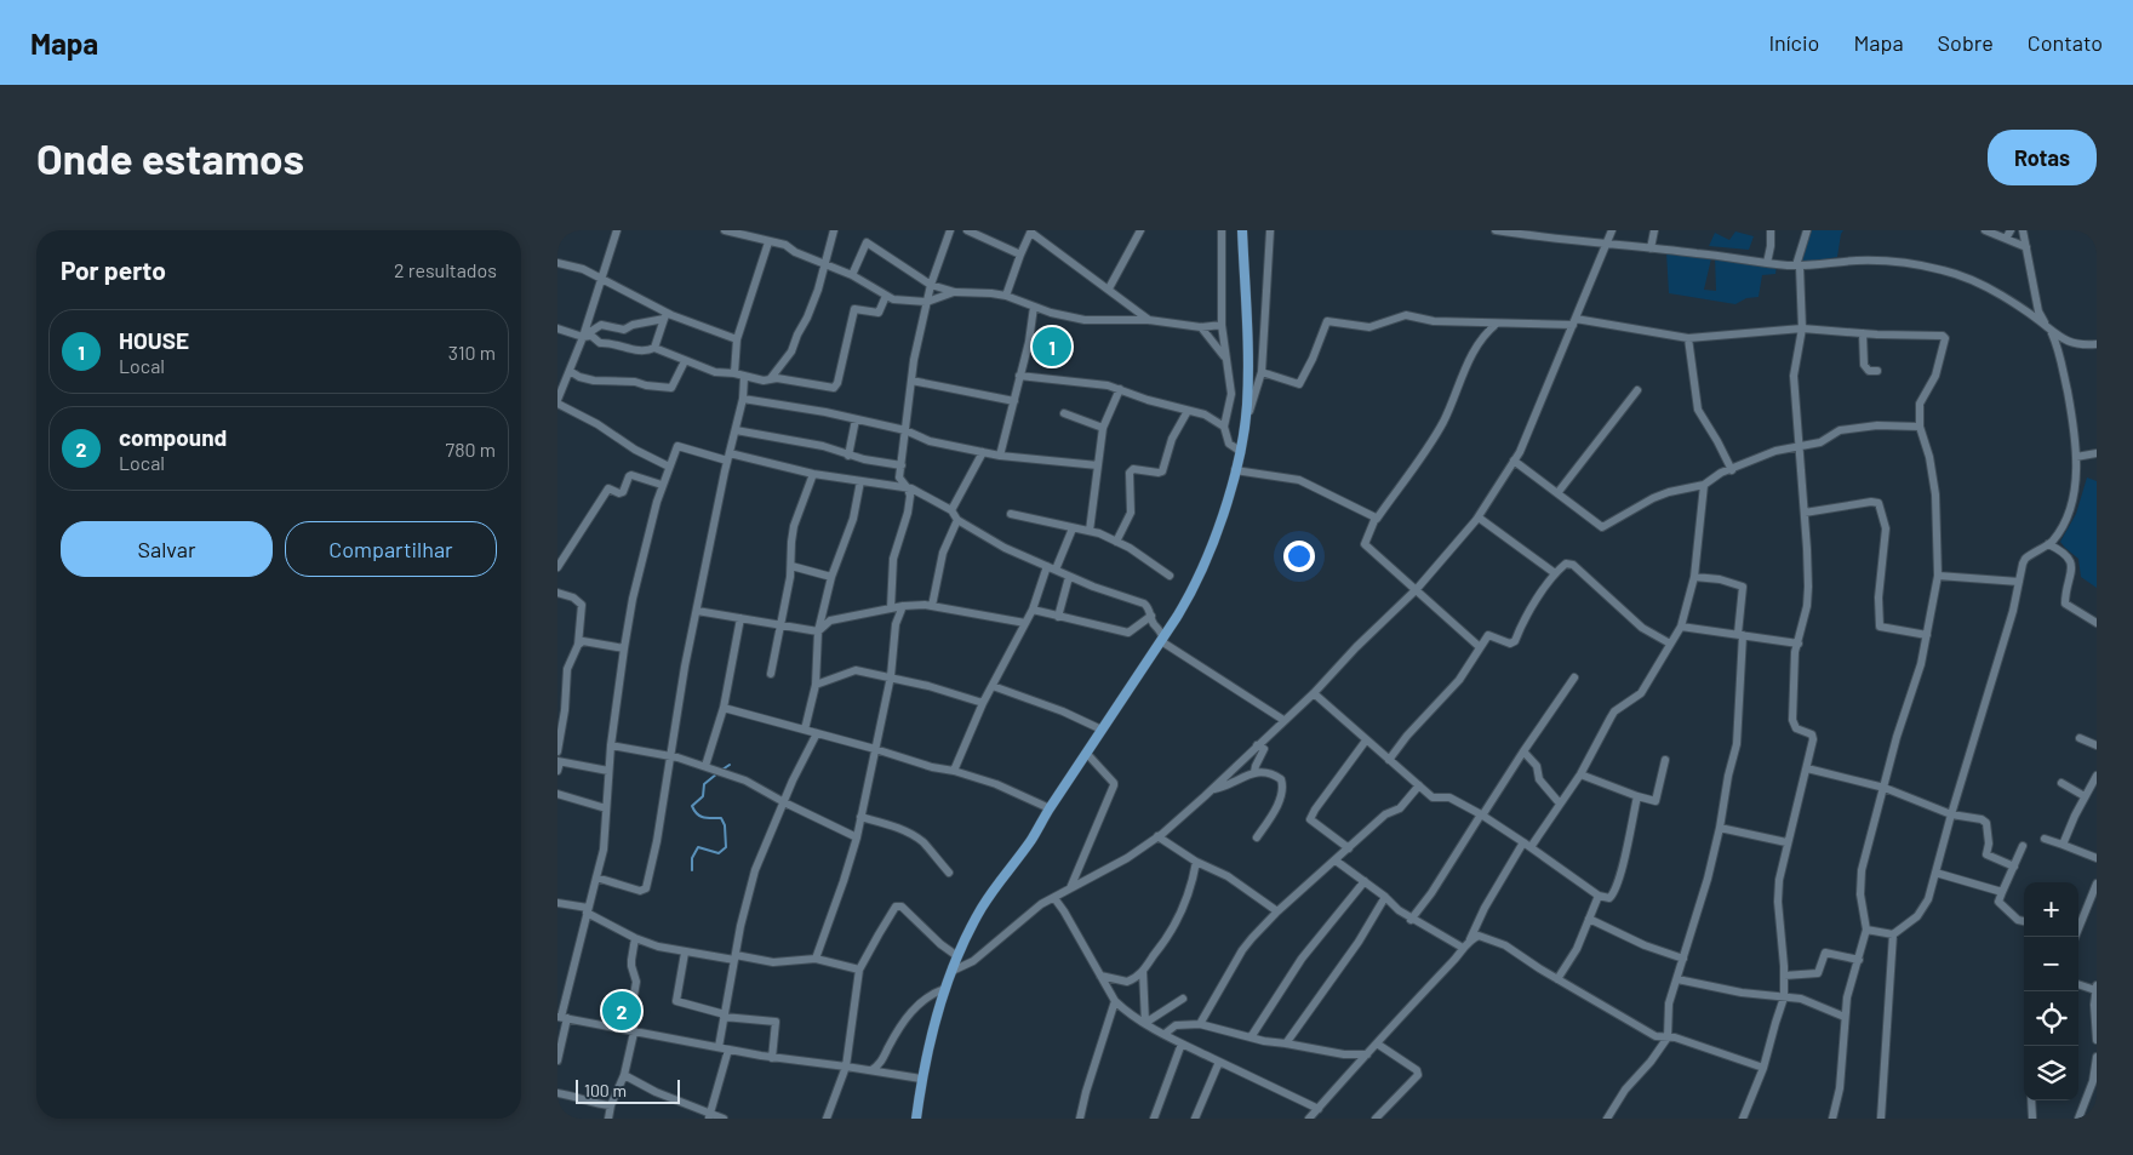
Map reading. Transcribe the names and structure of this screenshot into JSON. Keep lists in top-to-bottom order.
{
  "scale_bar": "100 m",
  "page": {
    "header": "Mapa",
    "nav": [
      "Início",
      "Mapa",
      "Sobre",
      "Contato"
    ],
    "buttons": [
      "Rotas",
      ["Salvar", "Compartilhar"]
    ],
    "title": "Onde estamos",
    "heading": ["Por perto", "2 resultados"],
    "list": [
      {
        "mark": "1",
        "name": "HOUSE",
        "note": "Local",
        "value": "310 m"
      },
      {
        "mark": "2",
        "name": "compound",
        "note": "Local",
        "value": "780 m"
      }
    ],
    "pins": ["1", "2"],
    "map_buttons": ["+", "−"],
    "scale": "100 m"
  }
}
